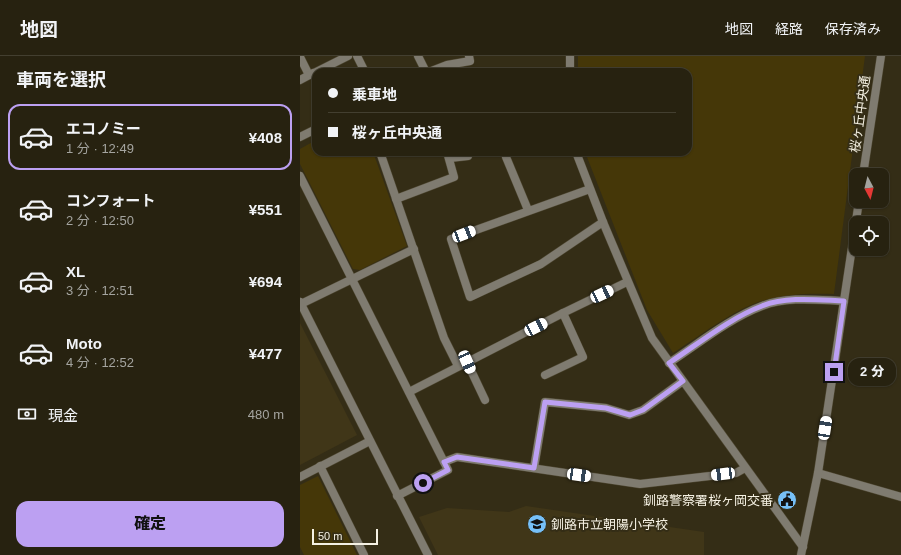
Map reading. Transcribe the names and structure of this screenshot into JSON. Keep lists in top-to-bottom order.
{
  "streets": {
    "street": ["桜ヶ丘中央通"]
  },
  "places": {
    "public building": ["釧路警察署桜ヶ岡交番"],
    "school or university": ["釧路市立朝陽小学校"]
  },
  "scale_bar": "50 m",
  "north": "bottom",
  "page": {
    "header": "地図",
    "nav": ["地図", "経路", "保存済み"],
    "heading": "車両を選択",
    "banner": ["乗車地", "桜ヶ丘中央通"],
    "list": [
      {
        "name": "エコノミー",
        "note": "1 分 · 12:49",
        "value": "¥408"
      },
      {
        "name": "コンフォート",
        "note": "2 分 · 12:50",
        "value": "¥551"
      },
      {
        "name": "XL",
        "note": "3 分 · 12:51",
        "value": "¥694"
      },
      {
        "name": "Moto",
        "note": "4 分 · 12:52",
        "value": "¥477"
      }
    ],
    "bubble": "2 分",
    "pay": ["現金", "480 m"],
    "buttons": "確定",
    "scale": "50 m"
  }
}
